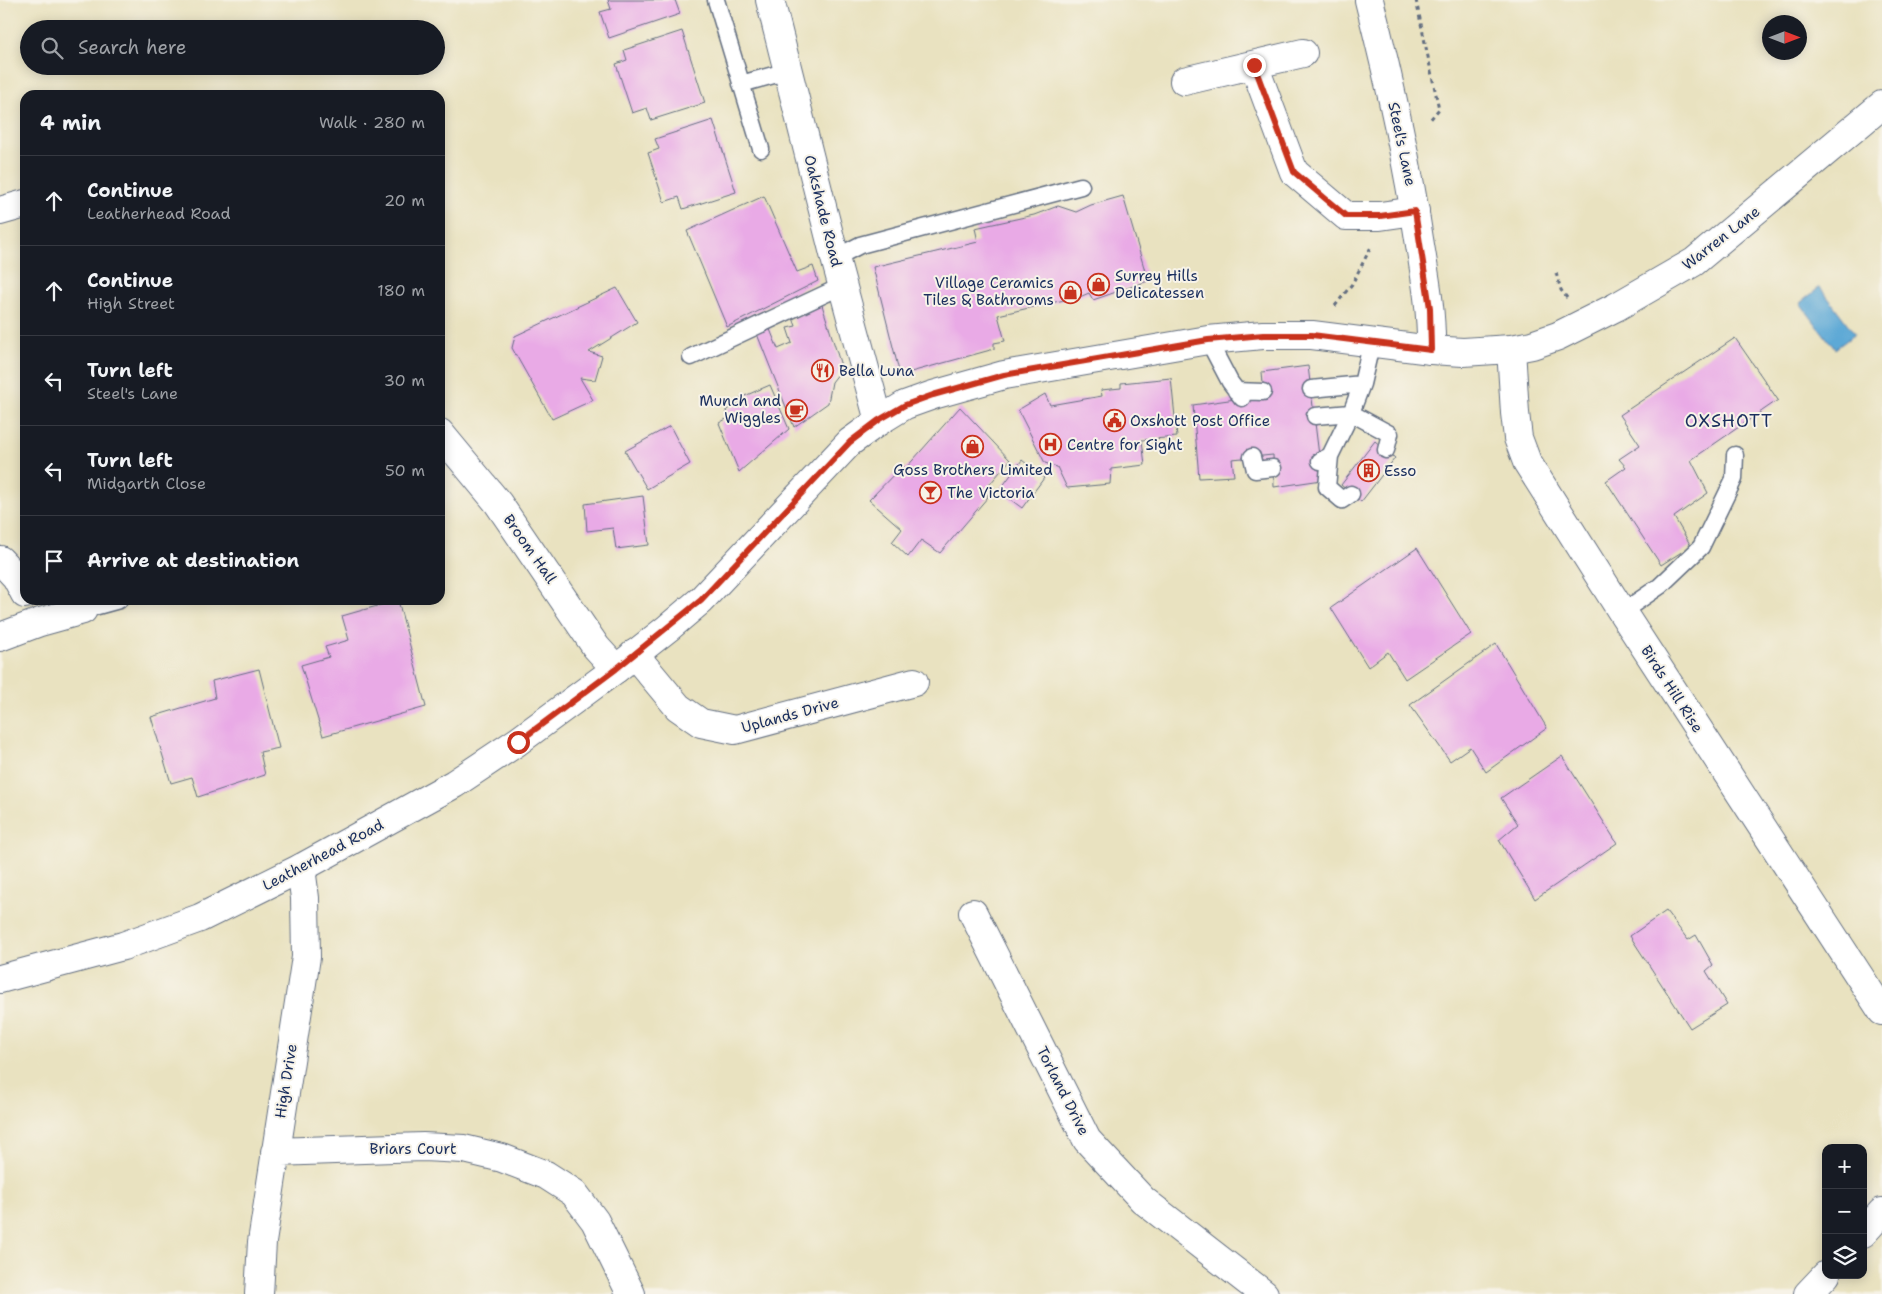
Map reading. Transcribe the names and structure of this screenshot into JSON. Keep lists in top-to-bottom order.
{
  "streets": {
    "street": [
      "Steel's Lane",
      "Oakshade Road",
      "Warren Lane",
      "Broom Hall",
      "Birds Hill Rise",
      "Uplands Drive",
      "Leatherhead Road",
      "High Drive",
      "Torland Drive",
      "Briars Court"
    ]
  },
  "crossings": [
    ["Steel's Lane", "Warren Lane"],
    ["Oakshade Road", "Warren Lane"],
    ["Oakshade Road", "Leatherhead Road"],
    ["Warren Lane", "Birds Hill Rise"],
    ["Warren Lane", "Leatherhead Road"],
    ["Broom Hall", "Uplands Drive"],
    ["Broom Hall", "Leatherhead Road"],
    ["Uplands Drive", "Leatherhead Road"],
    ["Leatherhead Road", "High Drive"],
    ["High Drive", "Briars Court"]
  ],
  "districts": ["OXSHOTT"],
  "places": {
    "shop": ["Surrey Hills Delicatessen", "Village Ceramics Tiles & Bathrooms", "Goss Brothers Limited"],
    "restaurant": ["Bella Luna"],
    "cafe": ["Munch and Wiggles"],
    "public building": ["Oxshott Post Office"],
    "hospital": ["Centre for Sight"],
    "building": ["Esso"],
    "bar": ["The Victoria"]
  },
  "north": "right",
  "page": {
    "search": "Search here",
    "heading": ["4 min", "Walk · 280 m"],
    "list": [
      ["Continue", "Leatherhead Road", "20 m"],
      ["Continue", "High Street", "180 m"],
      ["Turn left", "Steel's Lane", "30 m"],
      ["Turn left", "Midgarth Close", "50 m"],
      "Arrive at destination"
    ],
    "map_buttons": ["+", "−"]
  }
}
